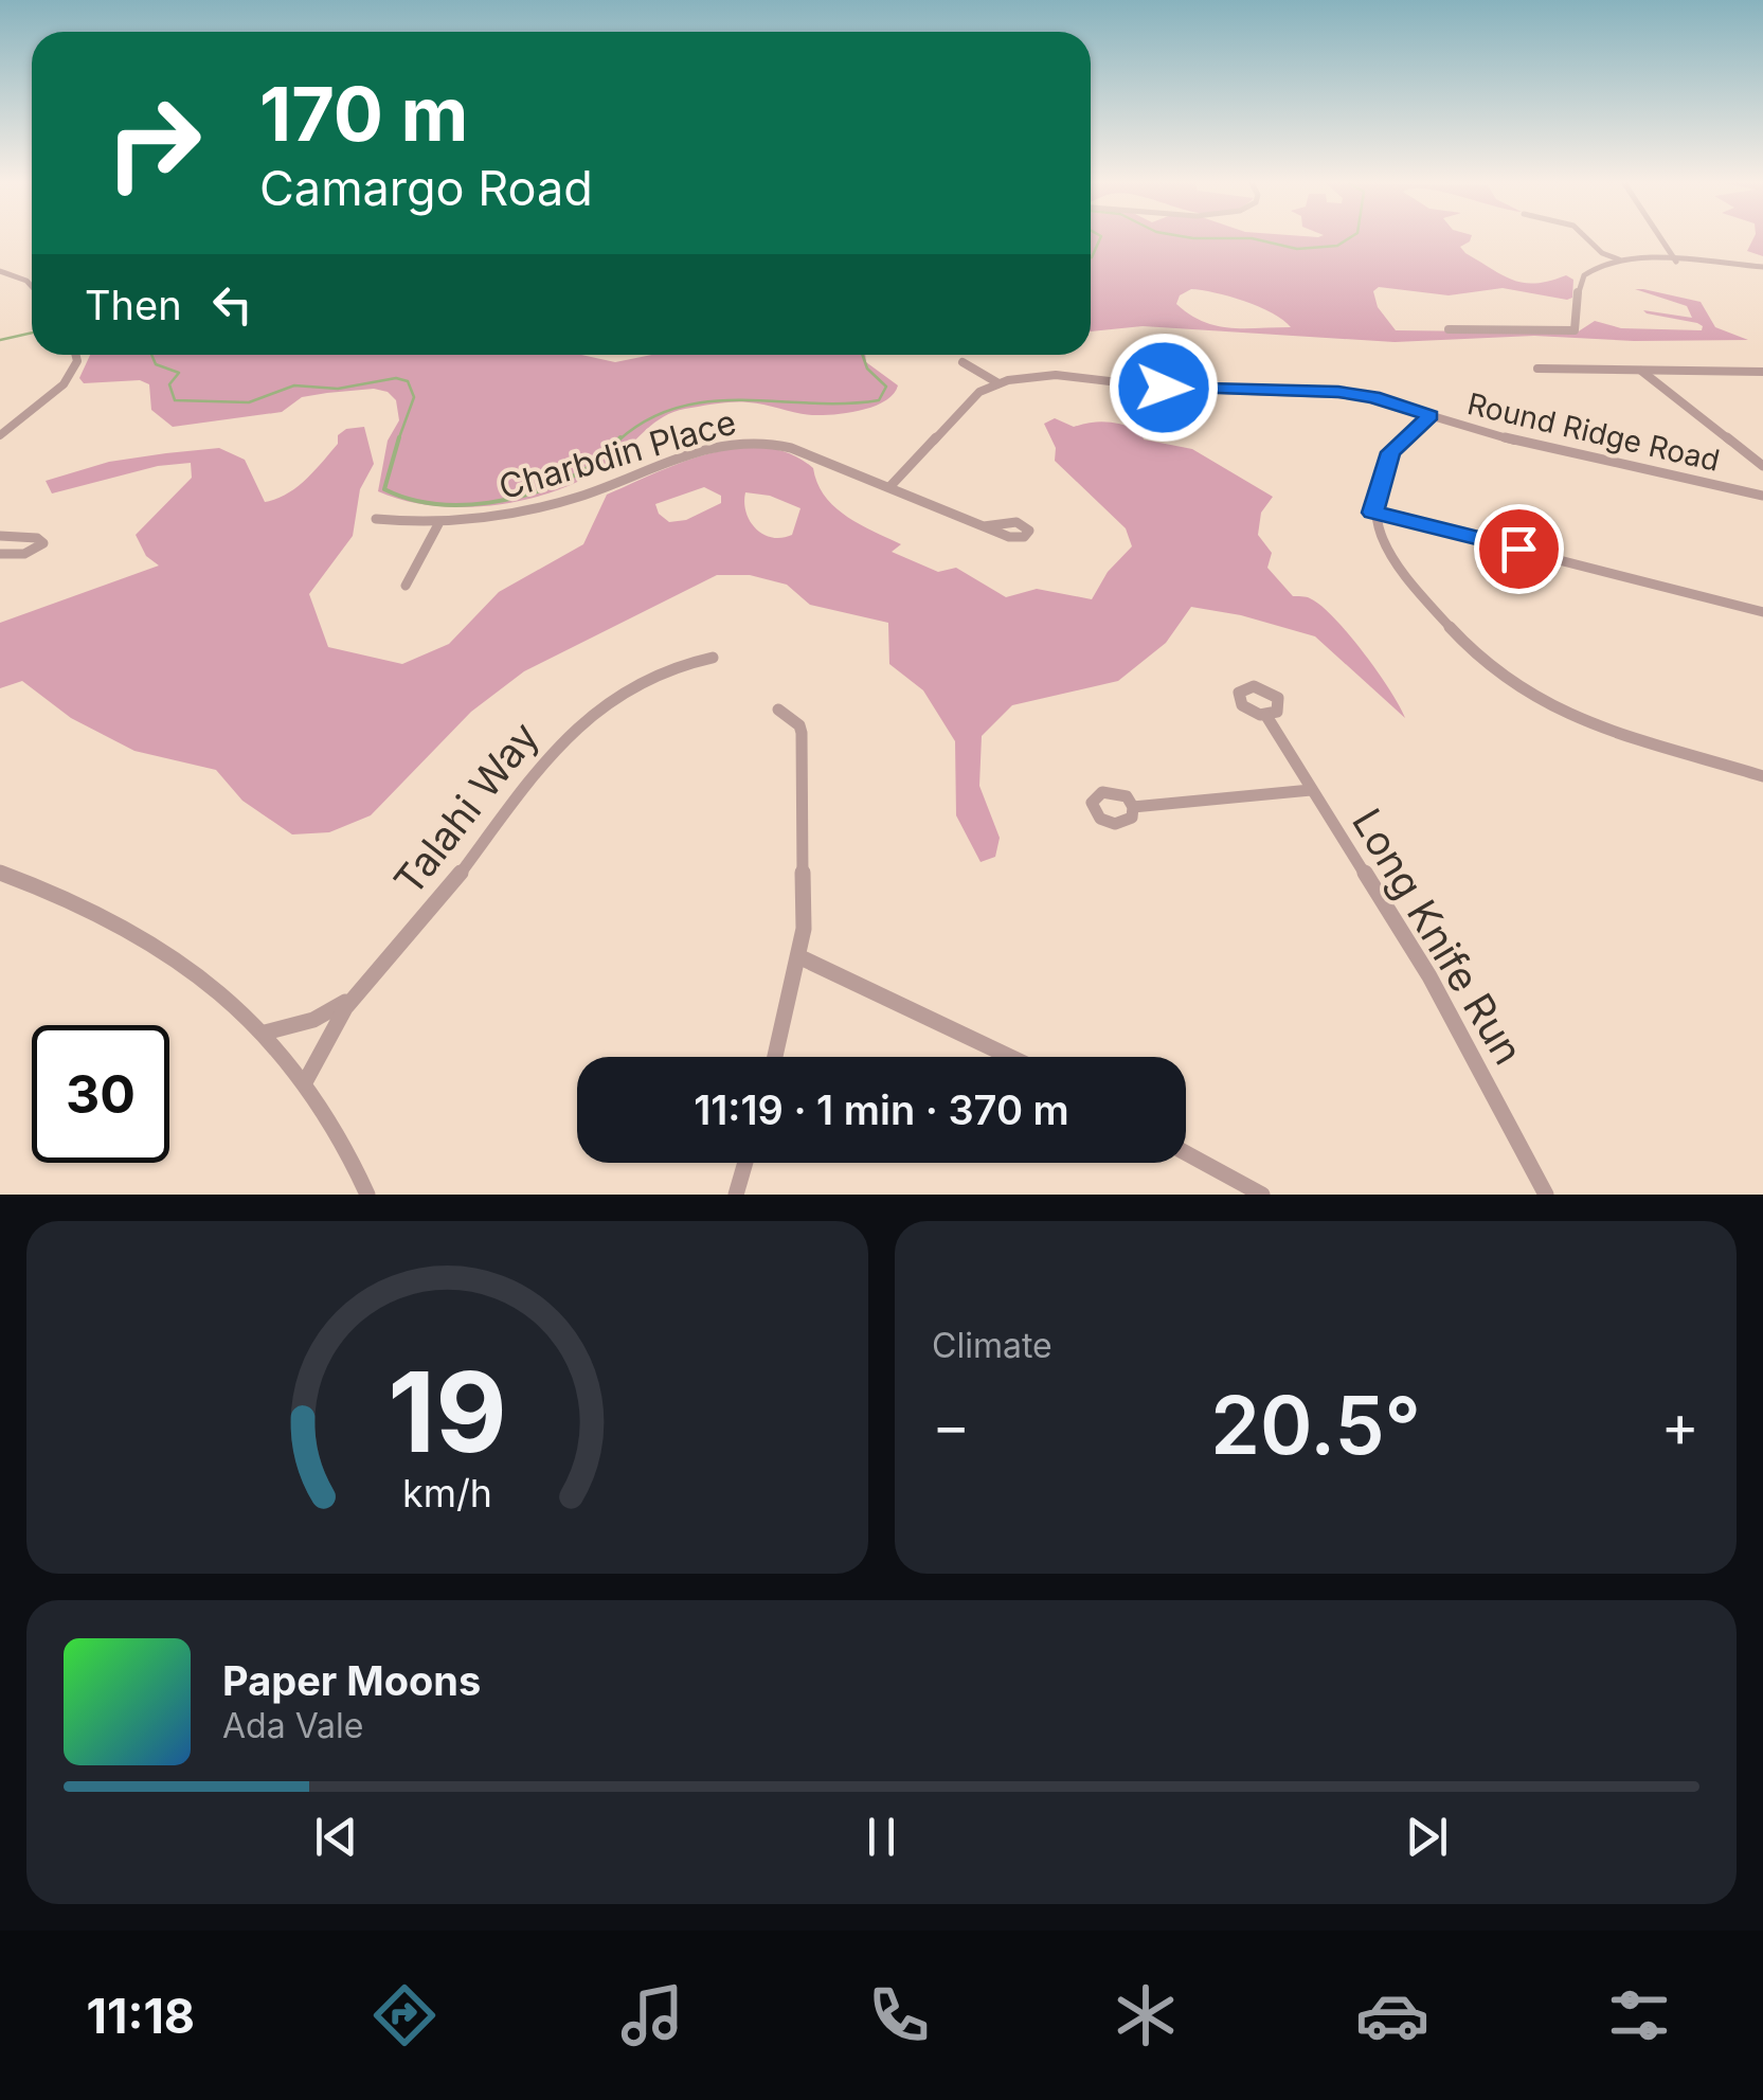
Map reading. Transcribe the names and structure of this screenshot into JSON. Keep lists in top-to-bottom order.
{
  "streets": {
    "street": [
      "Round Ridge Road",
      "Charbdin Place",
      "Talahi Way",
      "Long Knife Run"
    ]
  },
  "crossings": [
    ["Round Ridge Road", "Charbdin Place"]
  ],
  "page": {
    "turn": ["170 m", "Camargo Road"],
    "then": "Then",
    "limit": "30",
    "trip": "11:19 · 1 min · 370 m",
    "tile": "Climate",
    "heat": ["−", "20.5°", "+"],
    "song": ["Paper Moons", "Ada Vale"],
    "tabs": "11:18",
    "gauge": ["19", "km/h"]
  }
}
